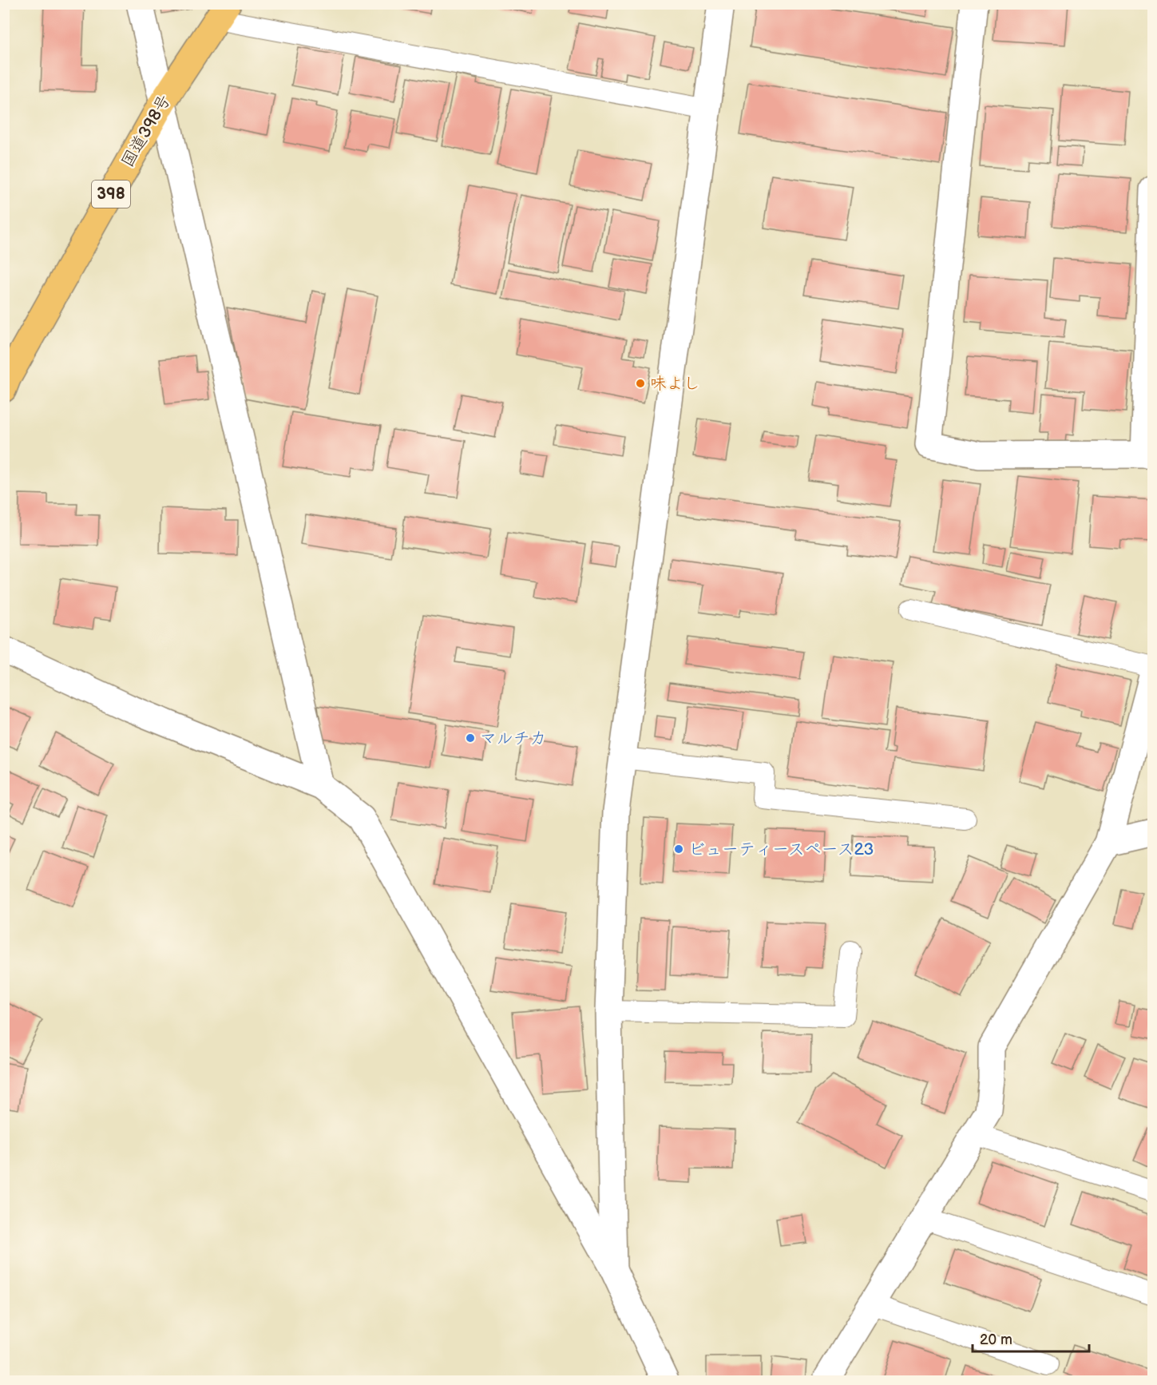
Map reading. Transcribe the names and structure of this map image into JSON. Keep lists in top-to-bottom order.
{
  "streets": {
    "highway": ["国道398号", "398"]
  },
  "places": ["味よし", "マルチカ", "ビューティースペース23"],
  "scale_bar": "20 m"
}
